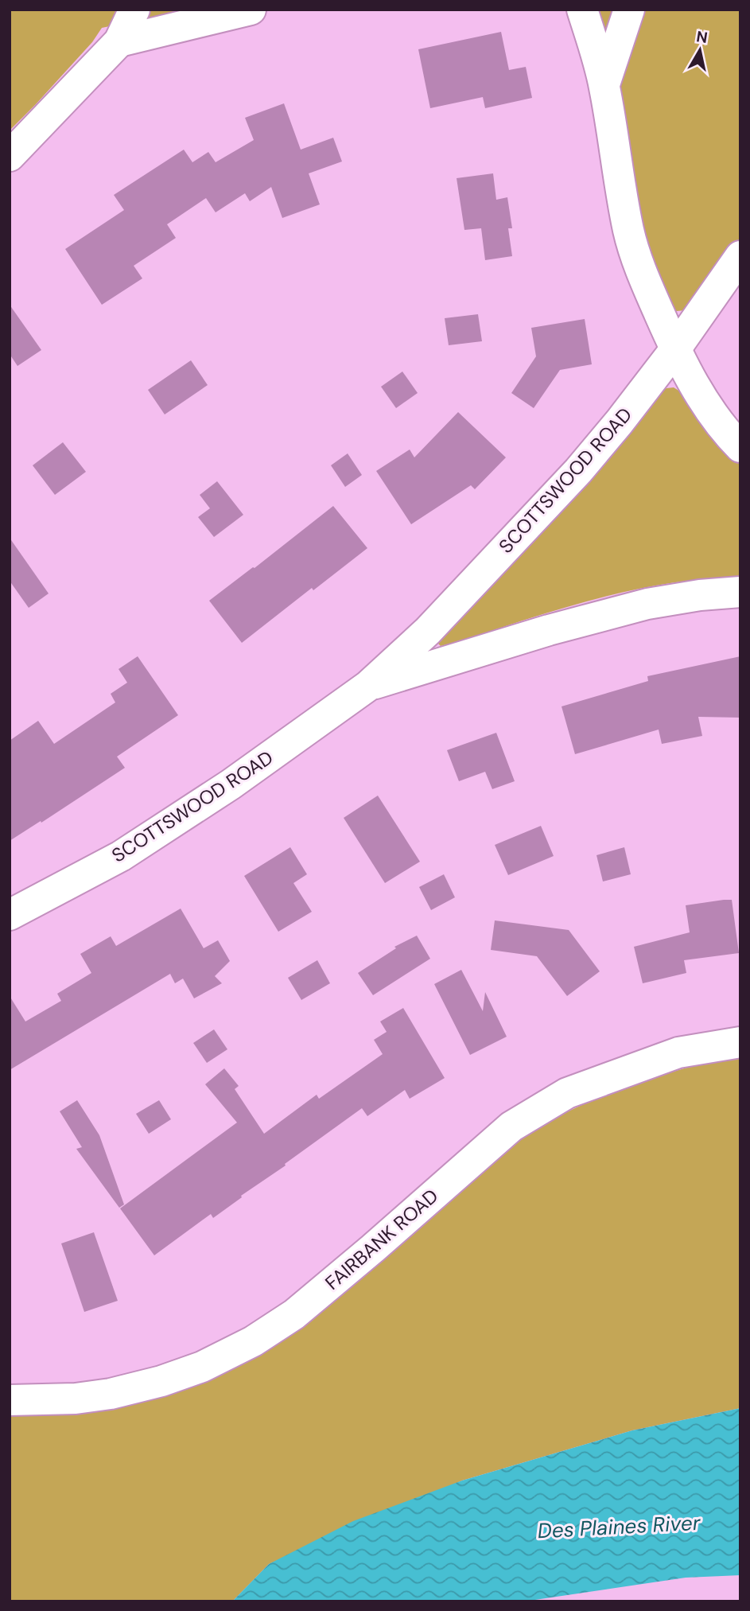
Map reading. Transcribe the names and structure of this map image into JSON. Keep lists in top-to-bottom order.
{
  "streets": {
    "street": ["SCOTTSWOOD ROAD", "FAIRBANK ROAD"]
  },
  "water": ["Des Plaines River"],
  "north": "top"
}
